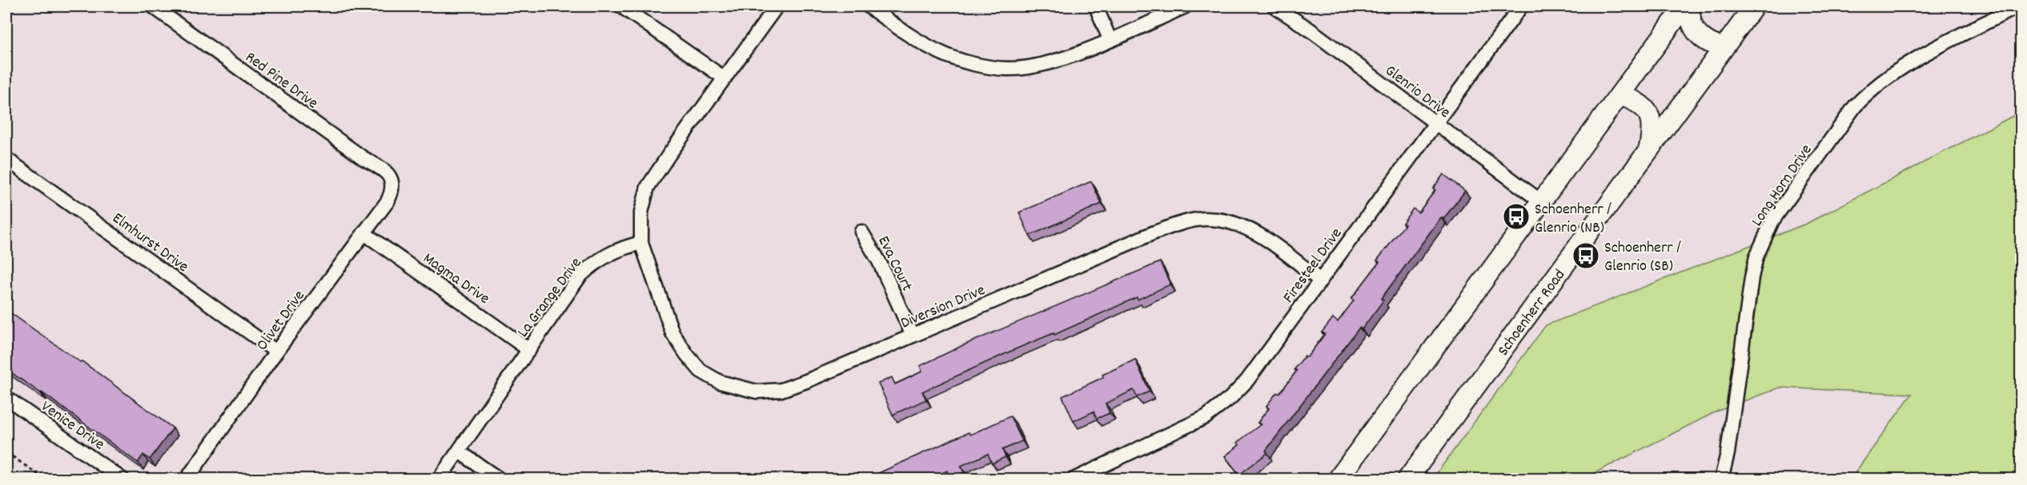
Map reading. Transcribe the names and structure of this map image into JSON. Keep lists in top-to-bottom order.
{
  "streets": {
    "main road": ["Schoenherr Road"],
    "street": [
      "Red Pine Drive",
      "Glenrio Drive",
      "Long Horn Drive",
      "Elmhurst Drive",
      "Eva Court",
      "Firesteel Drive",
      "Magma Drive",
      "La Grange Drive",
      "Diversion Drive",
      "Olivet Drive",
      "Venice Drive"
    ]
  },
  "crossings": [
    ["Red Pine Drive", "Olivet Drive"],
    ["Glenrio Drive", "Firesteel Drive"],
    ["Elmhurst Drive", "Olivet Drive"],
    ["Eva Court", "Diversion Drive"],
    ["Firesteel Drive", "Diversion Drive"],
    ["Magma Drive", "La Grange Drive"],
    ["Magma Drive", "Olivet Drive"],
    ["La Grange Drive", "Diversion Drive"]
  ],
  "places": {
    "bus stop": ["Schoenherr / Glenrio (NB)", "Schoenherr / Glenrio (SB)"]
  }
}
